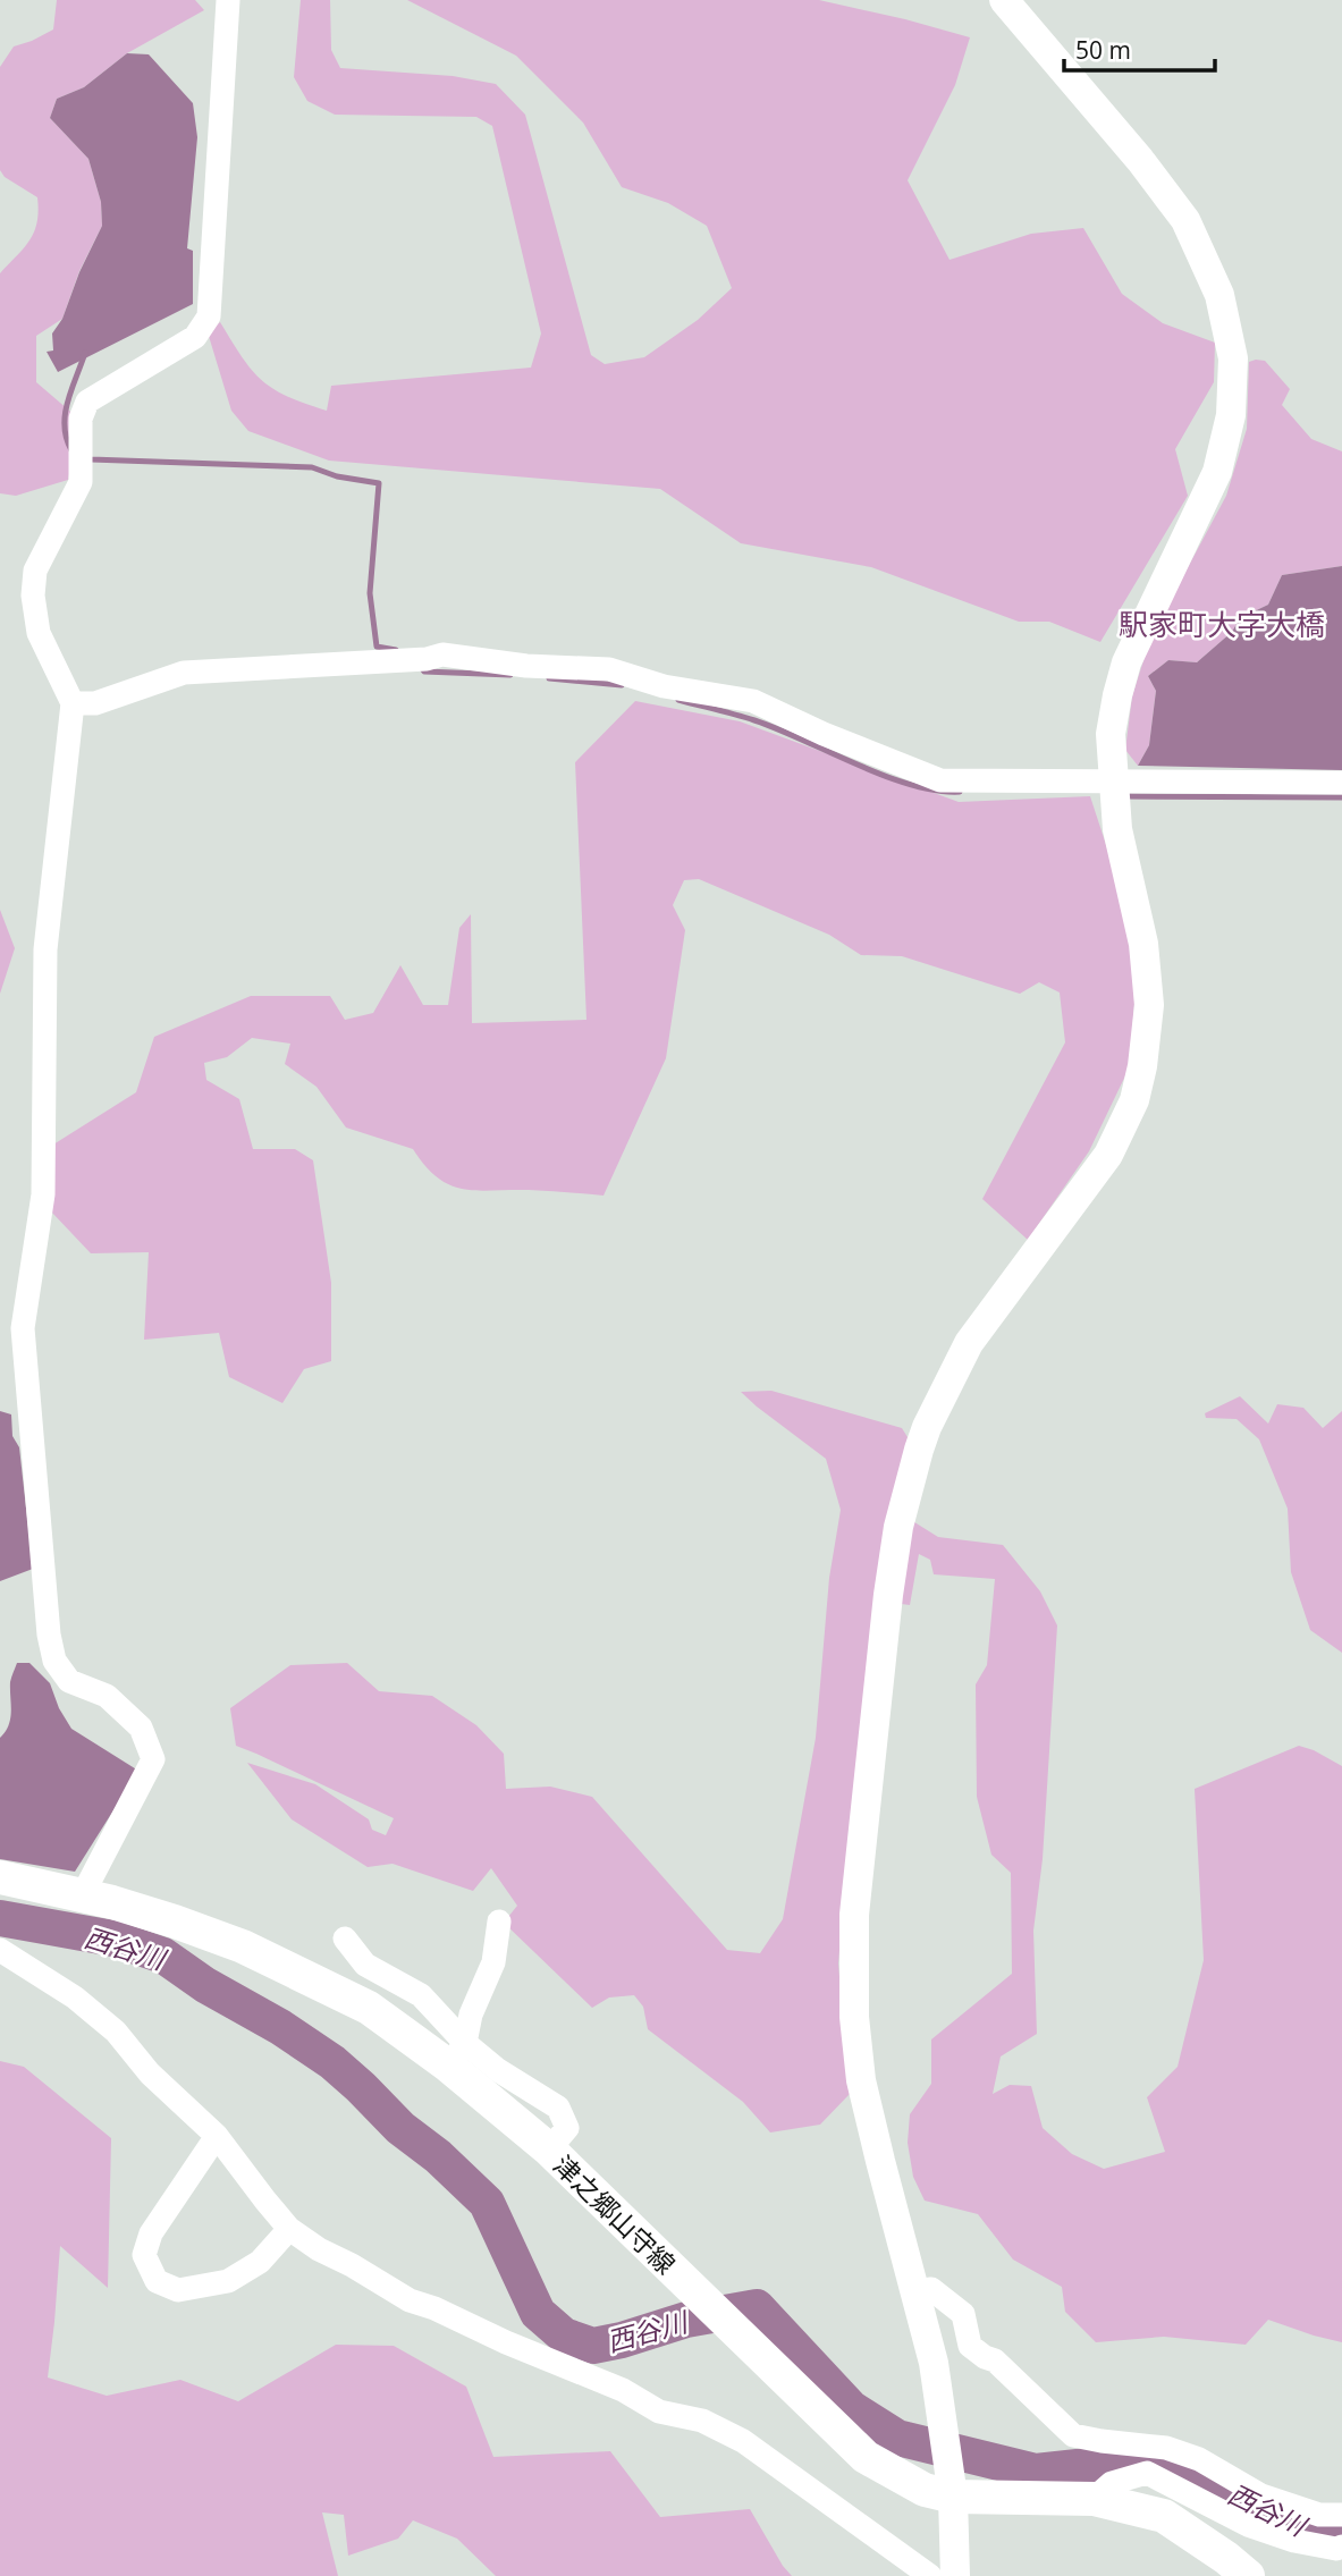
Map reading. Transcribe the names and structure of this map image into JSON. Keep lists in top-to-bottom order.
{
  "streets": {
    "main road": ["津之郷山守線"]
  },
  "districts": ["駅家町大字大橋"],
  "water": ["西谷川"],
  "scale_bar": "50 m"
}
